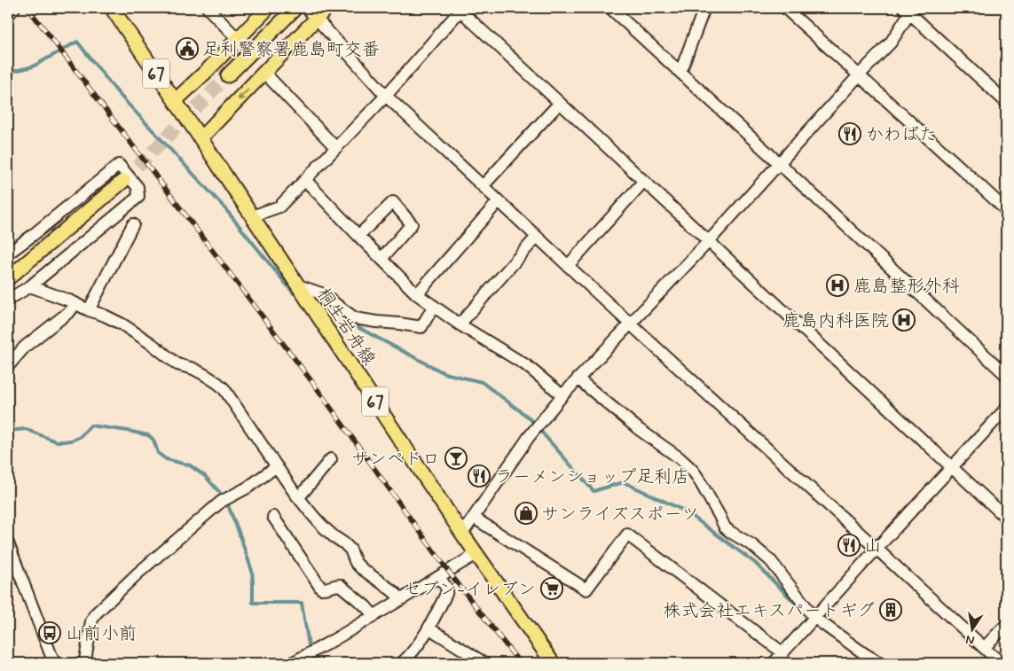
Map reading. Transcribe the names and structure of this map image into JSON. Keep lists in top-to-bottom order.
{
  "streets": {
    "main road": ["67", "桐生岩舟線"]
  },
  "places": {
    "public building": ["足利警察署鹿島町交番"],
    "restaurant": ["かわばた", "ラーメンショップ足利店", "山"],
    "hospital": ["鹿島整形外科", "鹿島内科医院"],
    "bar": ["サンペドロ"],
    "shop": ["サンライズスポーツ"],
    "supermarket": ["セブン-イレブン"],
    "building": ["株式会社エキスパートギグ"],
    "bus stop": ["山前小前"]
  },
  "north": "bottom"
}
